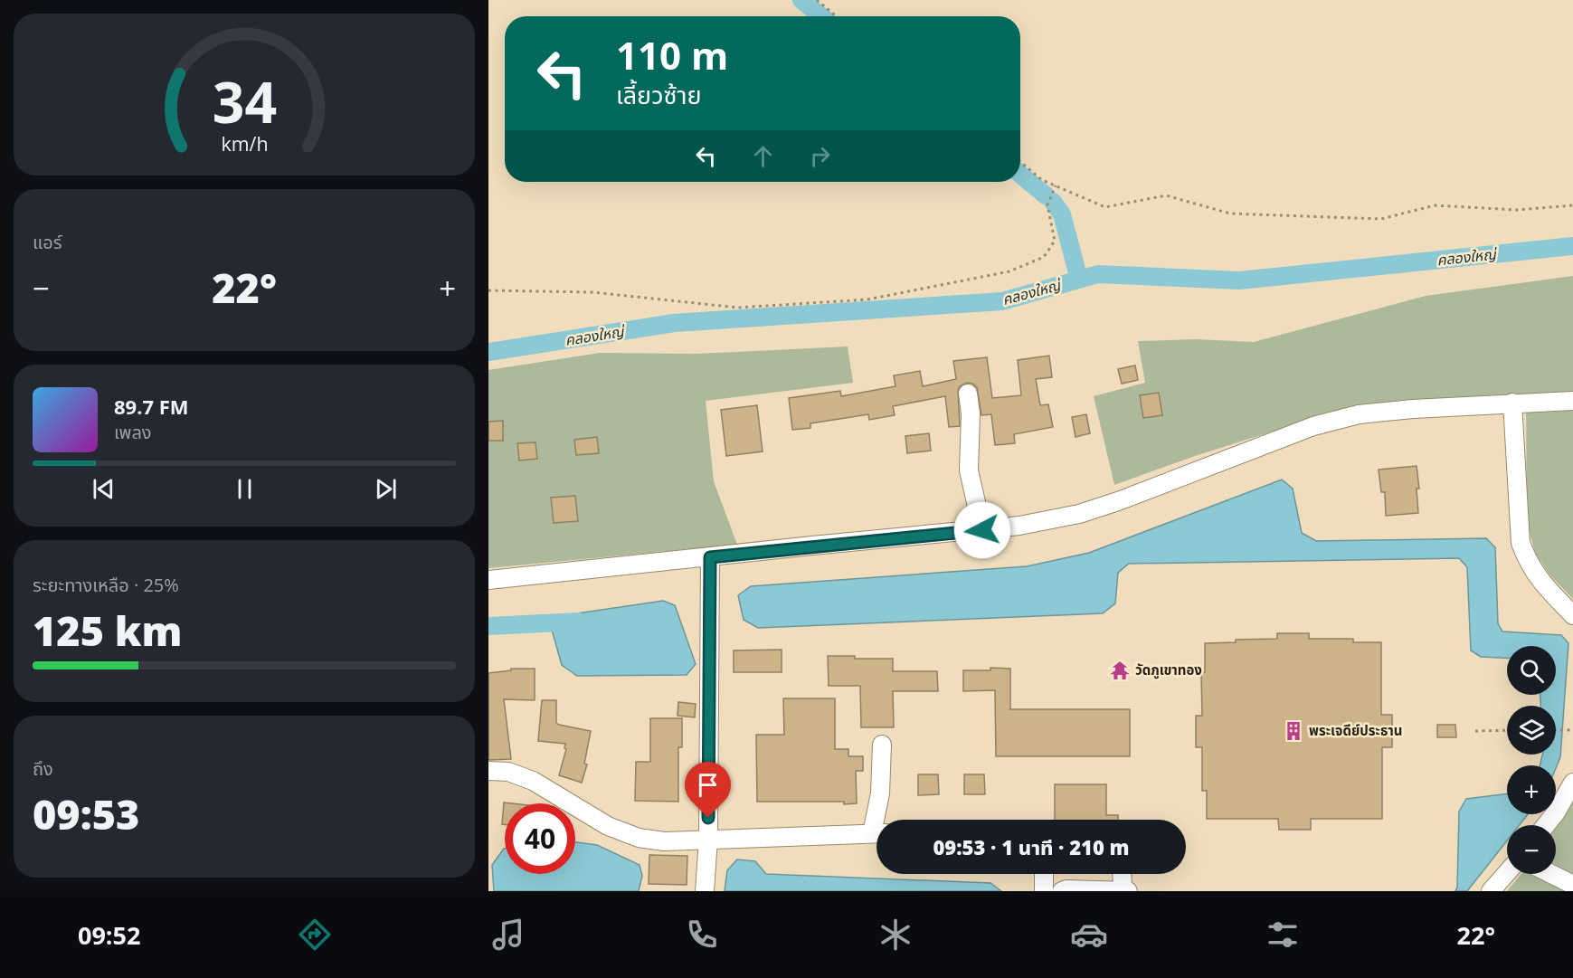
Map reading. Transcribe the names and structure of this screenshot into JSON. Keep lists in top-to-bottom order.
{
  "water": ["คลองใหญ่"],
  "places": {
    "temple": ["วัดภูเขาทอง"],
    "building": ["พระเจดีย์ประธาน"]
  },
  "page": {
    "turn": ["110 m", "เลี้ยวซ้าย"],
    "tile": [
      "แอร์",
      ["ระยะทางเหลือ · 25%", "125 km"],
      ["ถึง", "09:53"]
    ],
    "heat": ["−", "22°", "+"],
    "song": ["89.7 FM", "เพลง"],
    "map_buttons": ["+", "−"],
    "limit": "40",
    "trip": "09:53 · 1 นาที · 210 m",
    "tabs": ["09:52", "22°"],
    "gauge": ["34", "km/h"]
  }
}
